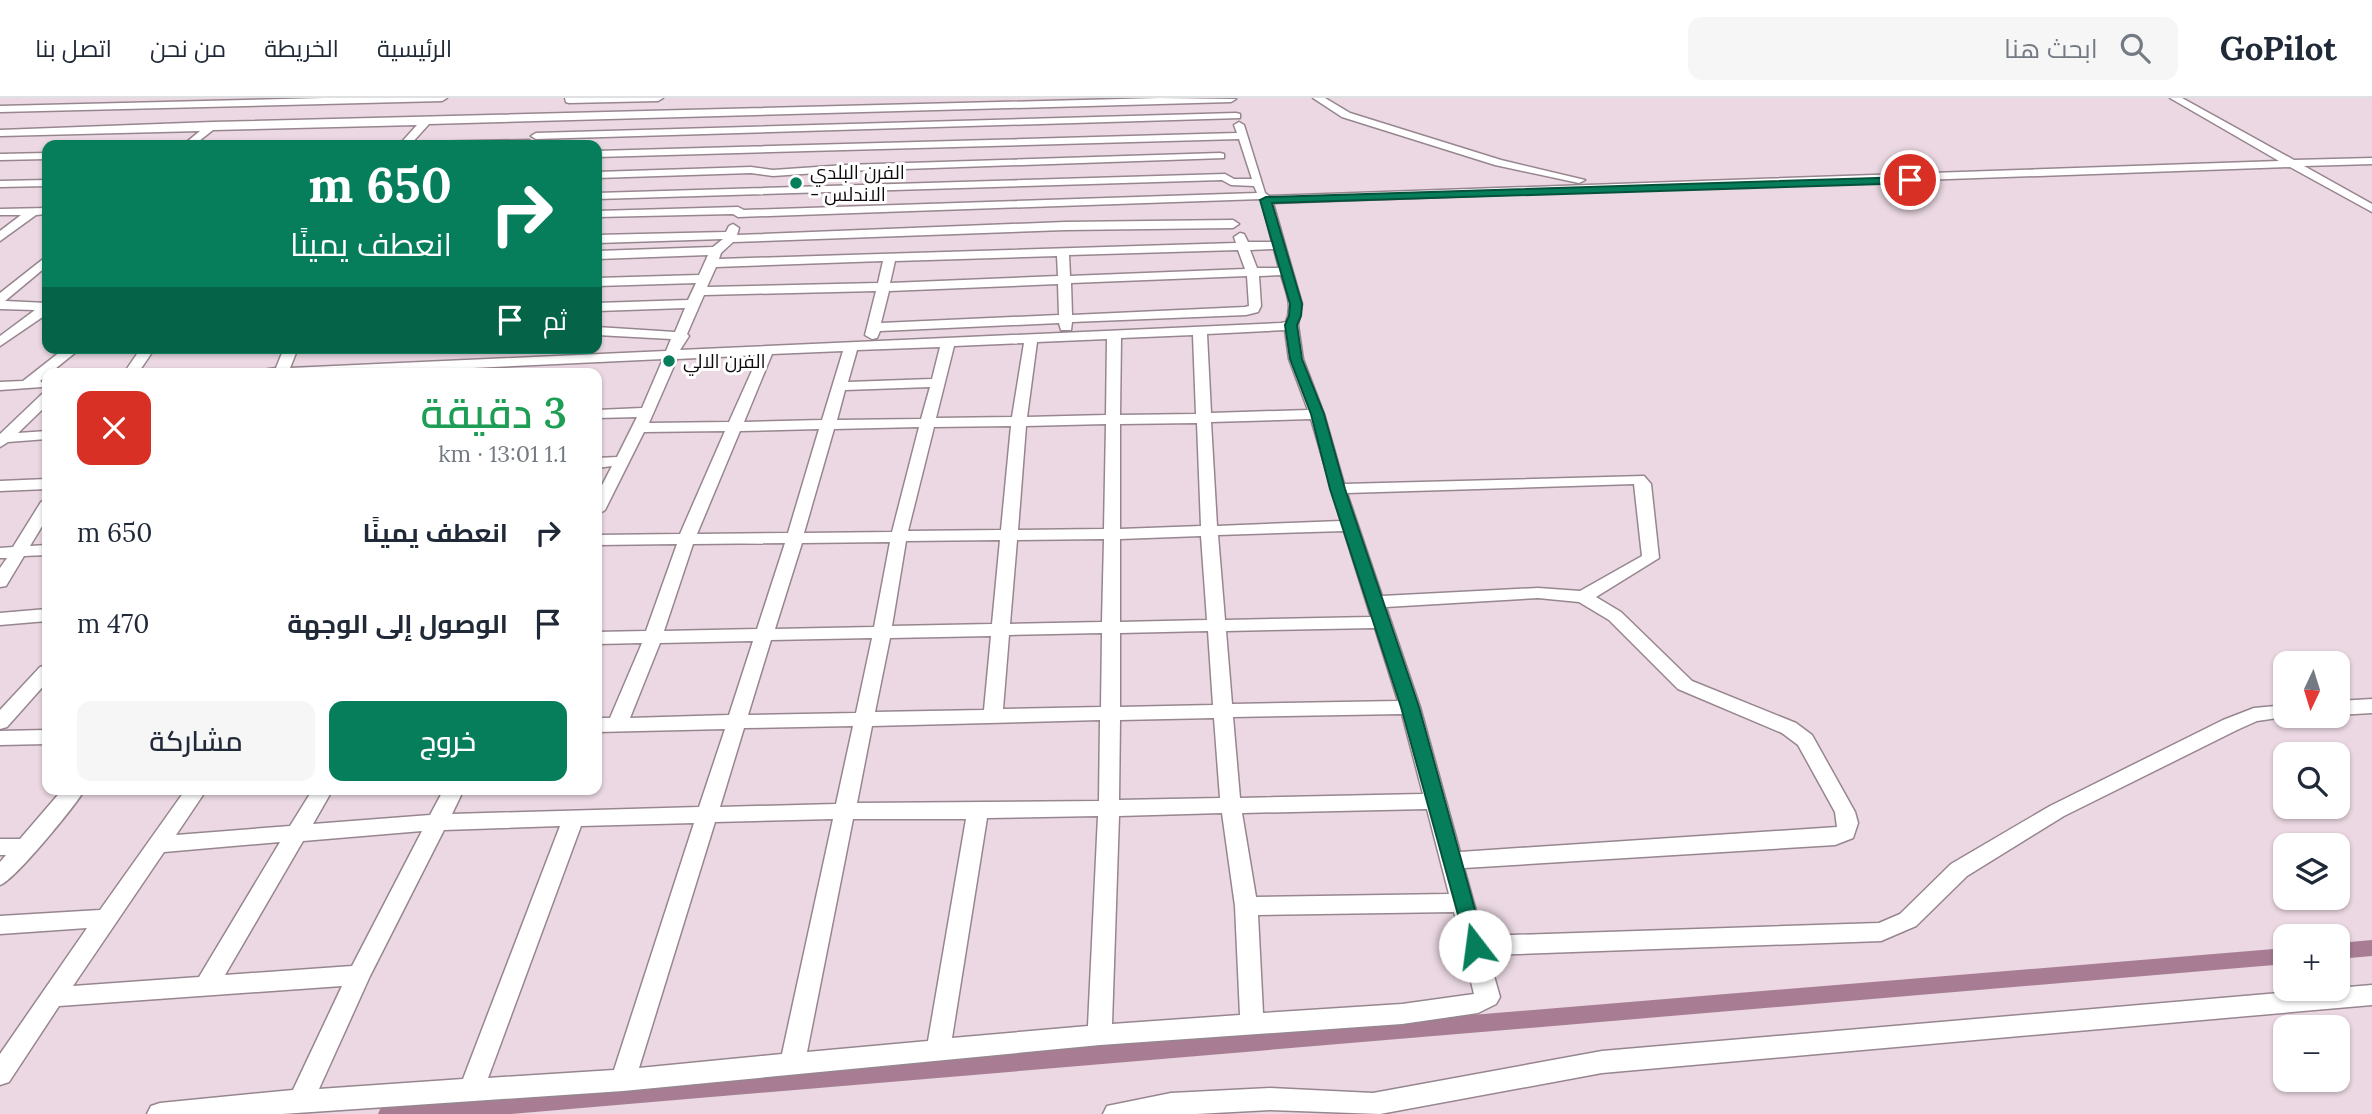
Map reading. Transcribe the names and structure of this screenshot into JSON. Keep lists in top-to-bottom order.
{
  "places": ["الفرن البلدي - الاندلس", "الفرن الالي"],
  "north": "bottom",
  "page": {
    "header": "GoPilot",
    "search": "ابحث هنا",
    "nav": [
      "الرئيسية",
      "الخريطة",
      "من نحن",
      "اتصل بنا"
    ],
    "turn": ["650 m", "انعطف يمينًا"],
    "then": "ثم",
    "heading": ["3 دقيقة", "1.1 km · 13:01"],
    "list": [
      {
        "name": "انعطف يمينًا",
        "value": "650 m"
      },
      {
        "name": "الوصول إلى الوجهة",
        "value": "470 m"
      }
    ],
    "map_buttons": ["+", "−"],
    "buttons": ["خروج", "مشاركة"]
  }
}
